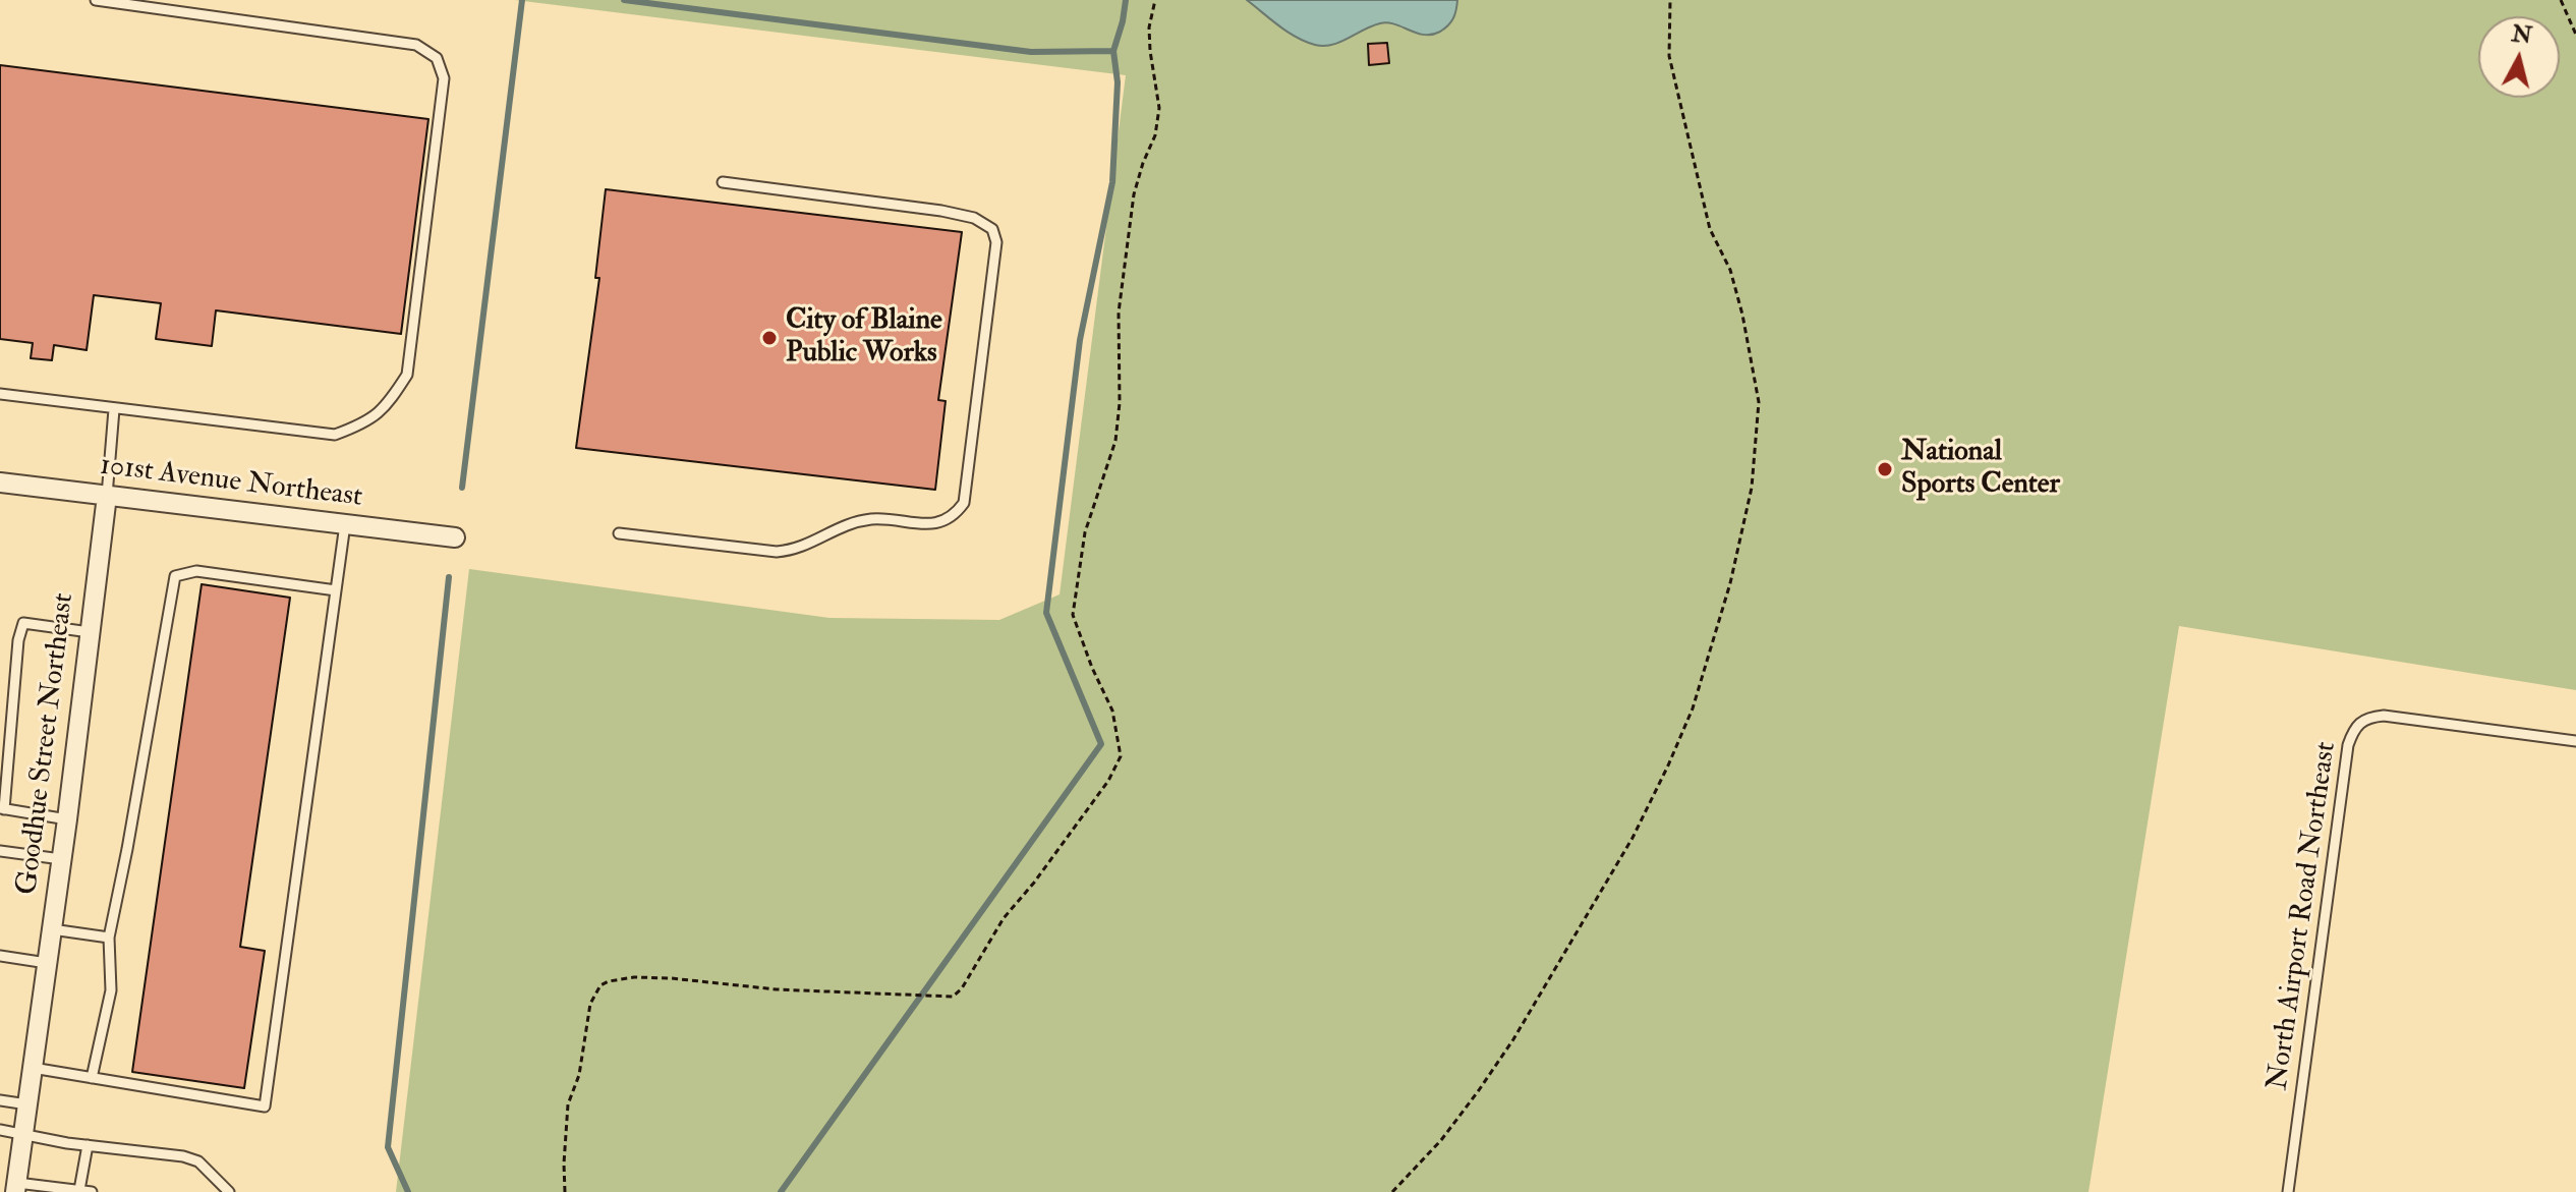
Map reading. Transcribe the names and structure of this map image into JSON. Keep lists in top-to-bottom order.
{
  "streets": {
    "street": ["101st Avenue Northeast", "Goodhue Street Northeast"],
    "lane": ["North Airport Road Northeast"]
  },
  "crossings": [
    ["101st Avenue Northeast", "Goodhue Street Northeast"]
  ],
  "places": ["City of Blaine Public Works", "National Sports Center"],
  "north": "top"
}
